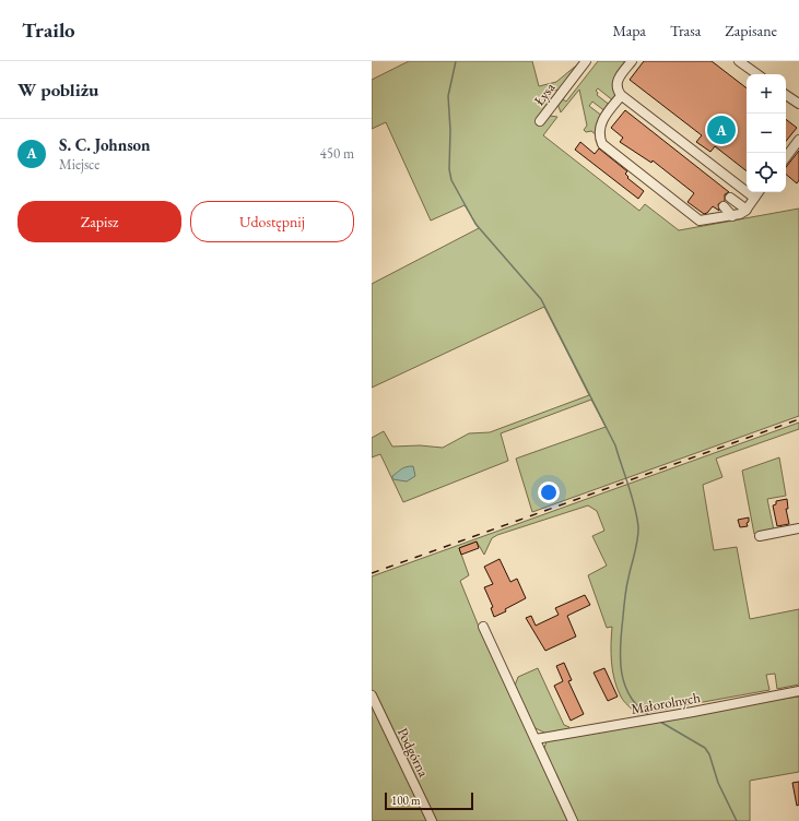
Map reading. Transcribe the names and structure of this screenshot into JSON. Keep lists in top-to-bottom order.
{
  "streets": {
    "street": ["Łysa", "Małorolnych", "Podgórna"]
  },
  "scale_bar": "100 m",
  "page": {
    "header": "Trailo",
    "nav": ["Mapa", "Trasa", "Zapisane"],
    "heading": "W pobliżu",
    "map_buttons": ["+", "−"],
    "pins": "A",
    "list": [
      {
        "mark": "A",
        "name": "S. C. Johnson",
        "note": "Miejsce",
        "value": "450 m"
      }
    ],
    "buttons": ["Zapisz", "Udostępnij"],
    "scale": "100 m"
  }
}
